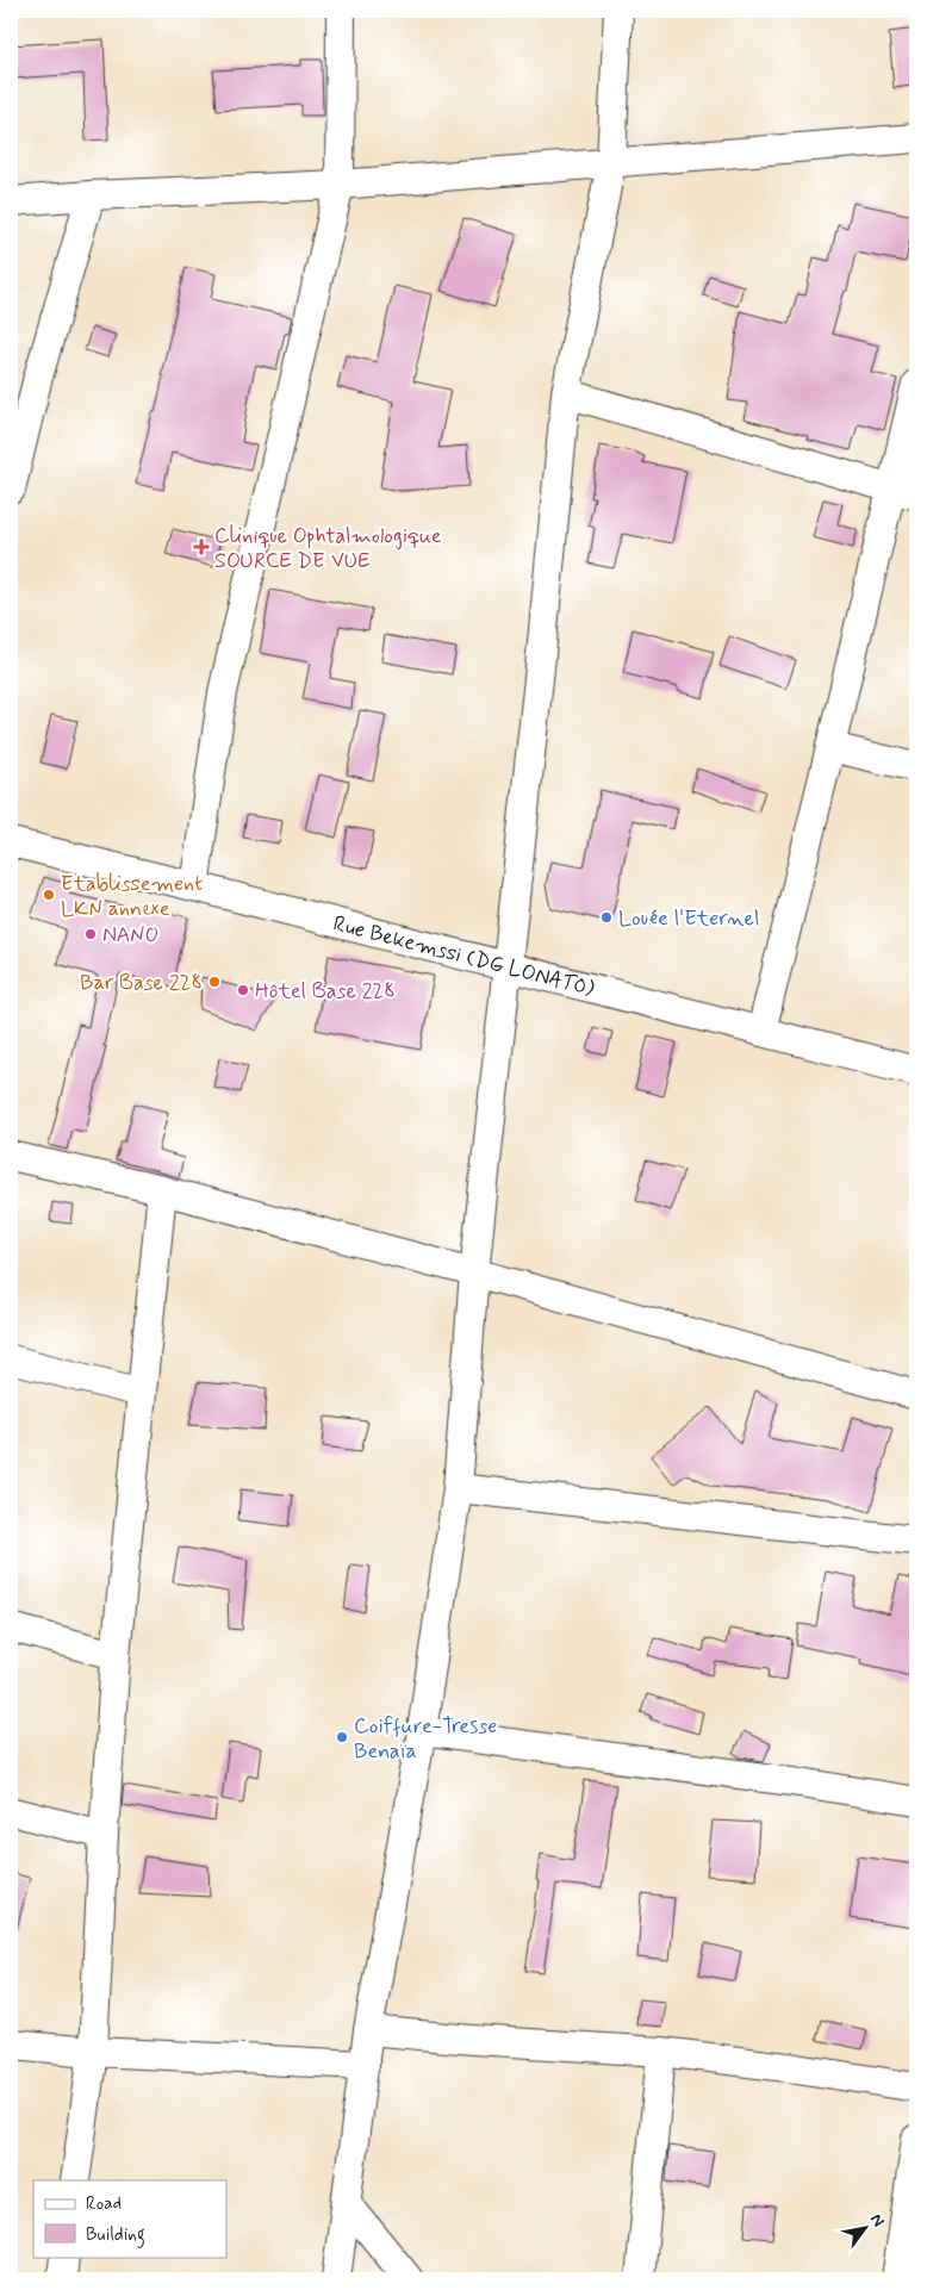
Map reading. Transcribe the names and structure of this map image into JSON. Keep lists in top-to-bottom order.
{
  "streets": {
    "street": ["Rue Bekemssi (DG LONATO)"]
  },
  "places": {
    "health": ["Clinique Ophtalmologique SOURCE DE VUE"],
    "other": [
      "Etablissement LKN annexe",
      "Louée l'Eternel",
      "NANO",
      "Bar Base 228",
      "Hôtel Base 228",
      "Coiffure-Tresse Benaïa"
    ]
  },
  "legend": ["Road", "Building"],
  "north": "top right"
}
